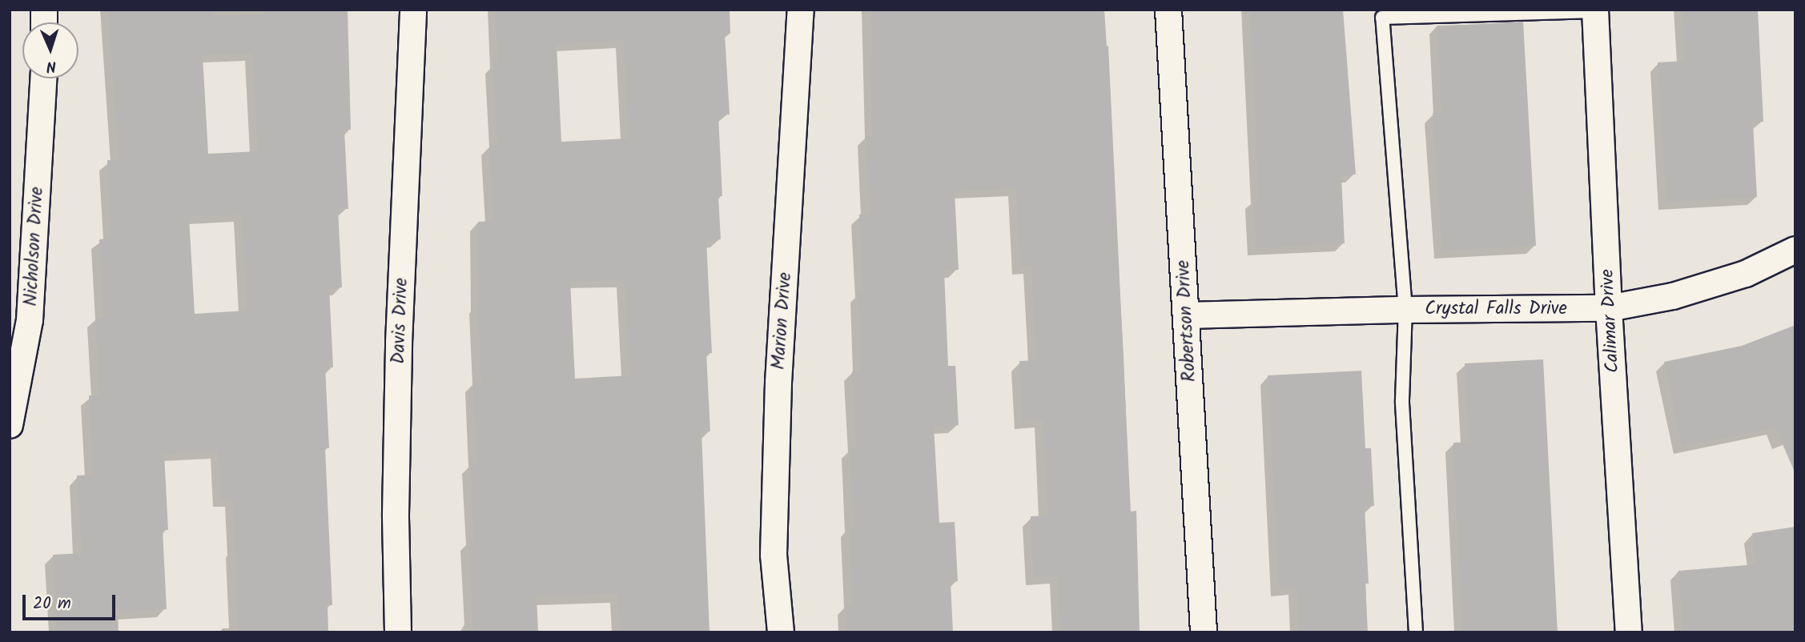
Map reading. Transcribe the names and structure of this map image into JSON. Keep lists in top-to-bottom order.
{
  "streets": {
    "street": [
      "Nicholson Drive",
      "Crystal Falls Drive",
      "Davis Drive",
      "Marion Drive",
      "Robertson Drive",
      "Calimar Drive"
    ]
  },
  "crossings": [
    ["Crystal Falls Drive", "Robertson Drive"],
    ["Crystal Falls Drive", "Calimar Drive"]
  ],
  "scale_bar": "20 m",
  "north": "bottom"
}
